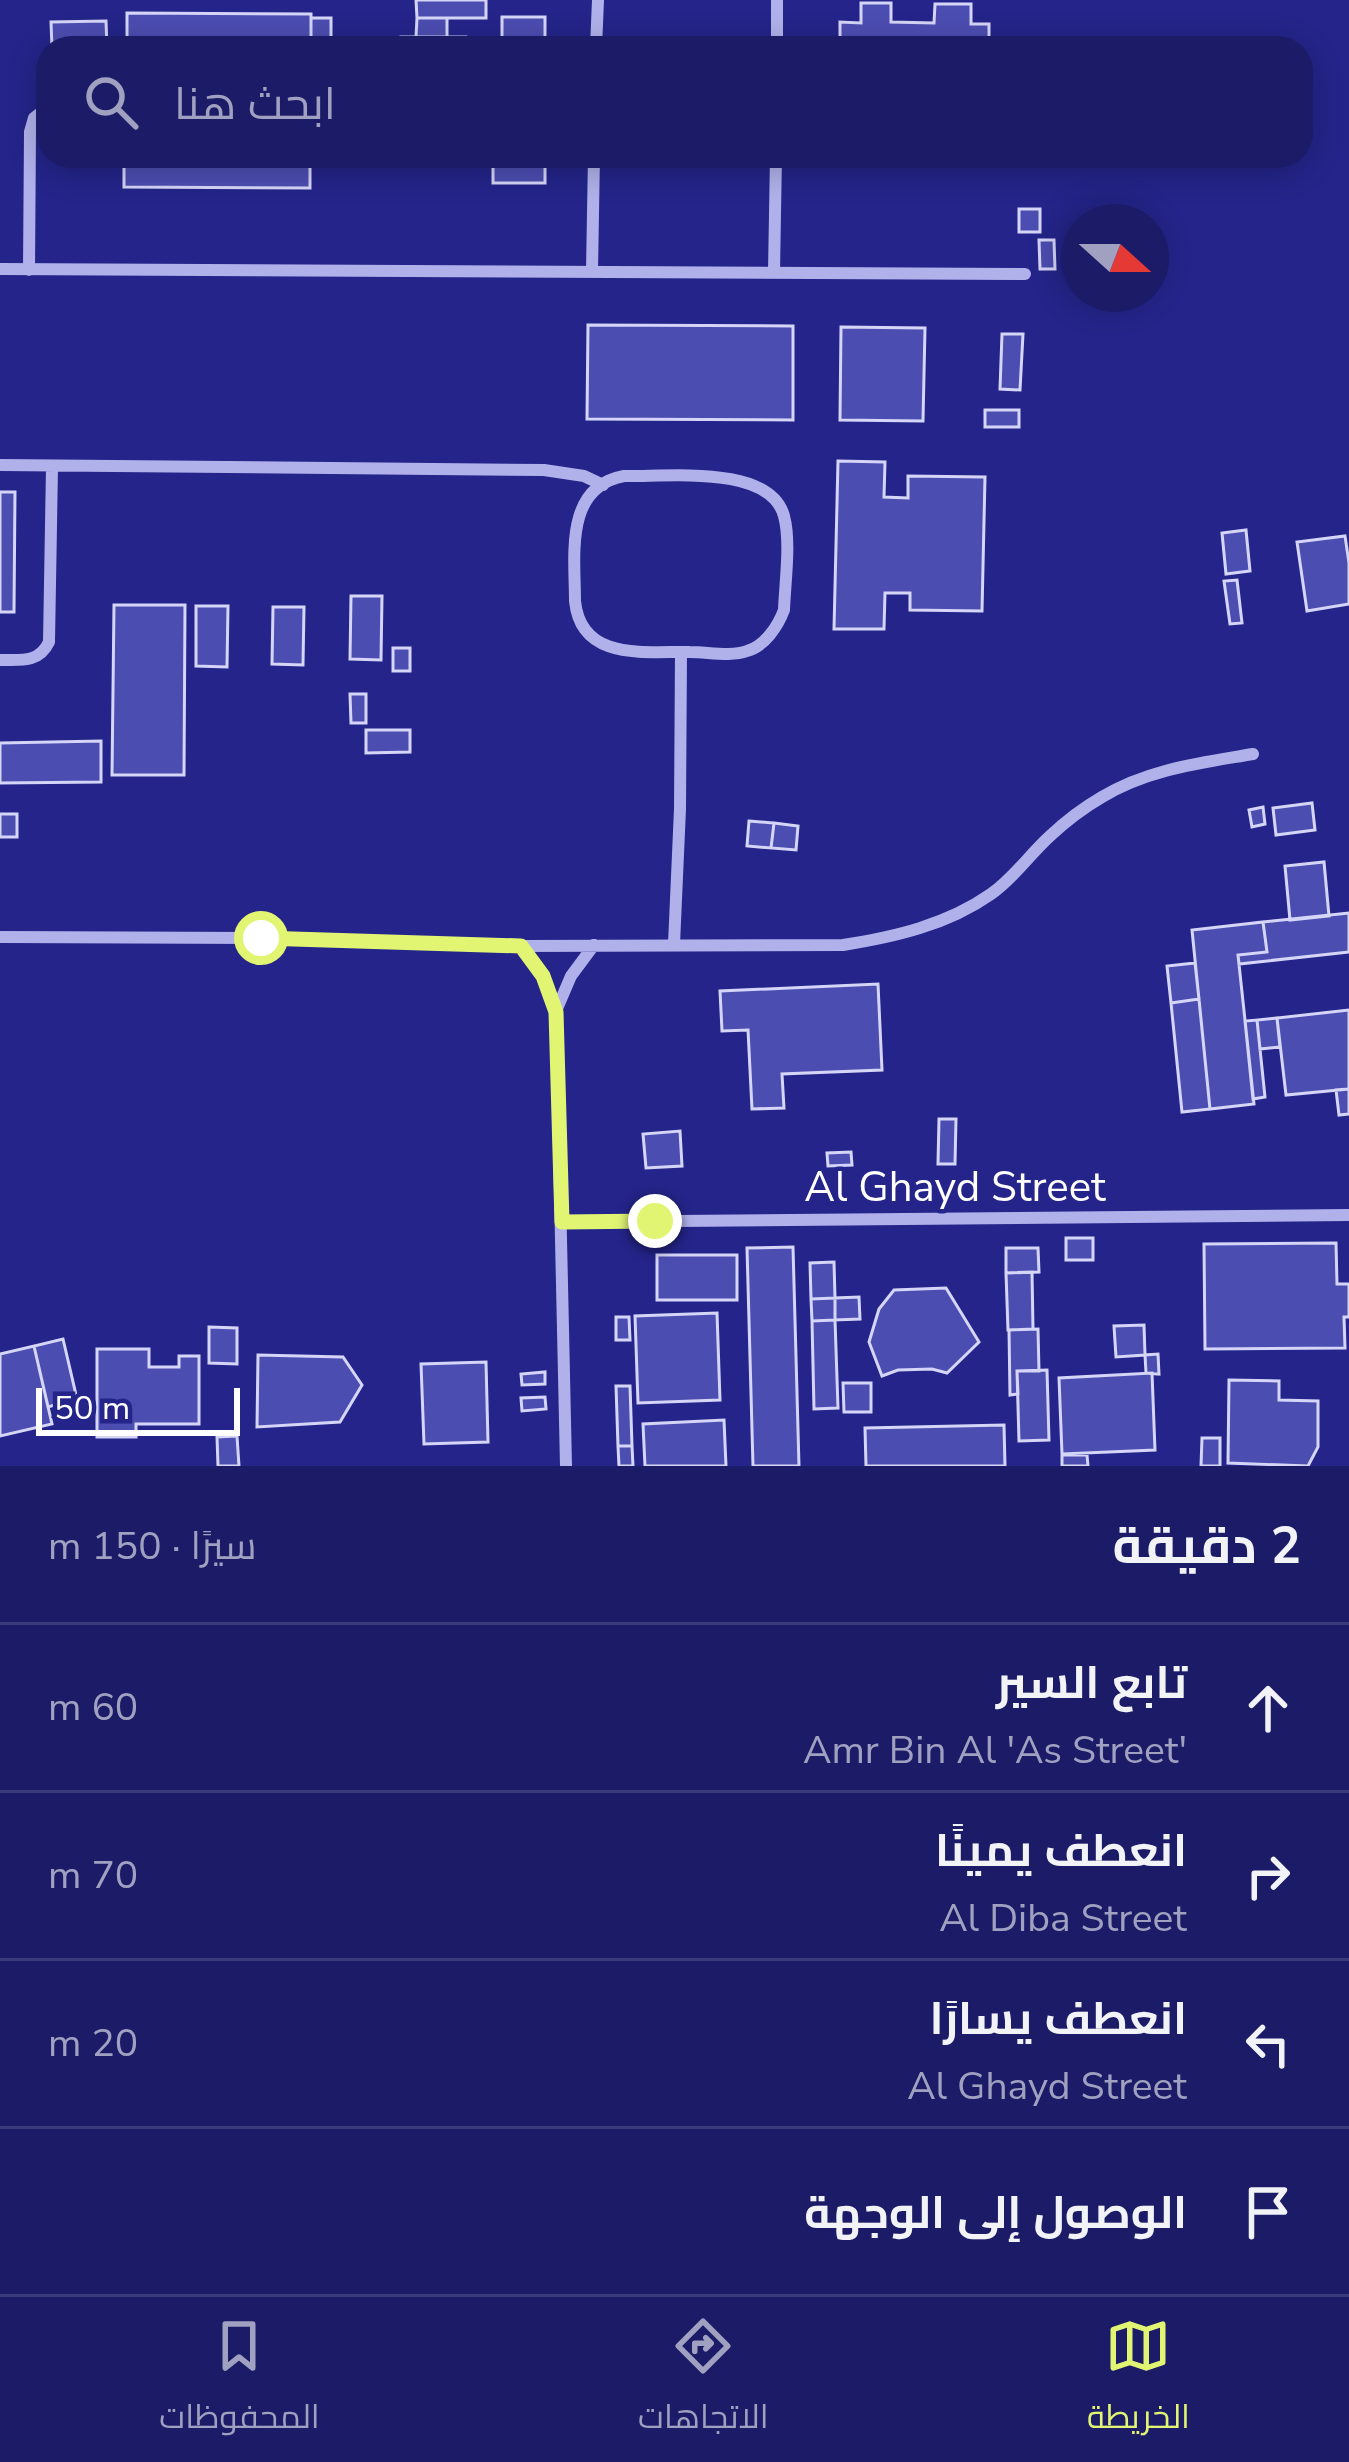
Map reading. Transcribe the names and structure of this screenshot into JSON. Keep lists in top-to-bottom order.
{
  "streets": {
    "street": ["Al Ghayd Street"]
  },
  "scale_bar": "50 m",
  "north": "right",
  "page": {
    "search": "ابحث هنا",
    "scale": "50 m",
    "heading": ["2 دقيقة", "سيرًا · 150 m"],
    "list": [
      ["تابع السير", "'Amr Bin Al 'As Street", "60 m"],
      ["انعطف يمينًا", "Al Diba Street", "70 m"],
      ["انعطف يسارًا", "Al Ghayd Street", "20 m"],
      "الوصول إلى الوجهة"
    ],
    "nav": ["الخريطة", "الاتجاهات", "المحفوظات"]
  }
}
